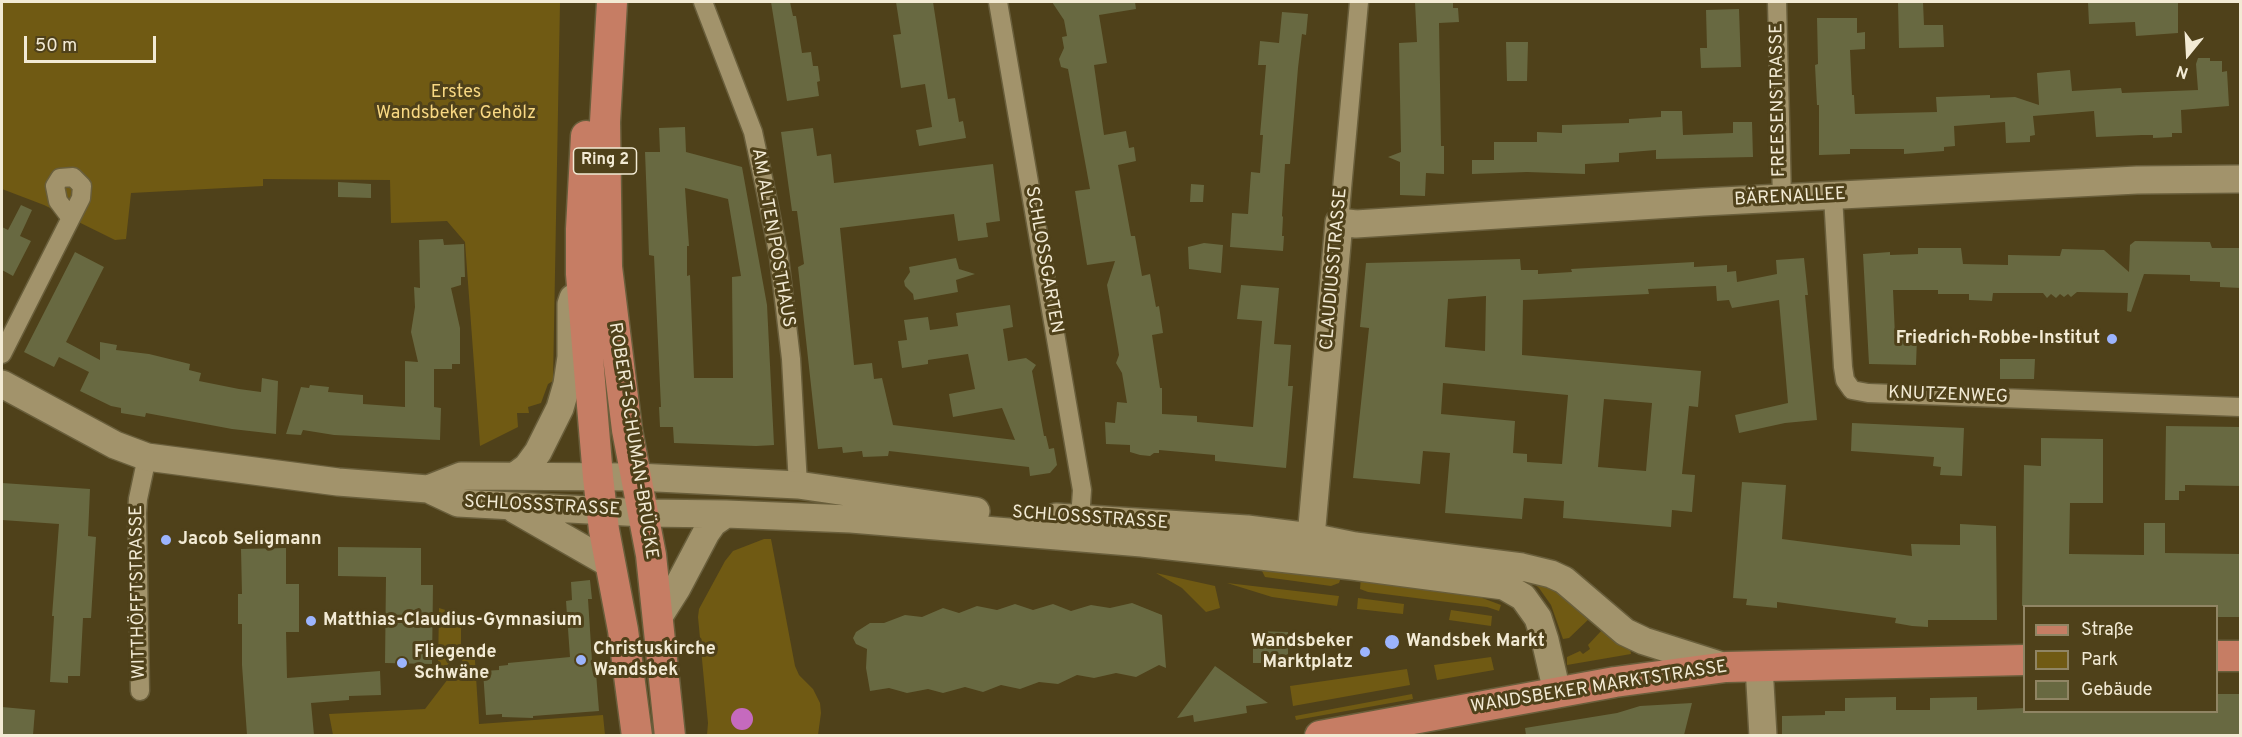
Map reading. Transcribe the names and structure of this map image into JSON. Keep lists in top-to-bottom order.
{
  "streets": {
    "main road": [
      "Ring 2",
      "BÄRENALLEE",
      "CLAUDIUSSTRASSE",
      "ROBERT-SCHUMAN-BRÜCKE",
      "SCHLOSSSTRASSE",
      "WANDSBEKER MARKTSTRASSE"
    ],
    "street": [
      "FREESENSTRASSE",
      "AM ALTEN POSTHAUS",
      "SCHLOSSGARTEN",
      "KNUTZENWEG",
      "WITTHÖFFTSTRASSE"
    ]
  },
  "crossings": [
    ["FREESENSTRASSE", "BÄRENALLEE"],
    ["BÄRENALLEE", "CLAUDIUSSTRASSE"],
    ["BÄRENALLEE", "KNUTZENWEG"],
    ["AM ALTEN POSTHAUS", "SCHLOSSSTRASSE"],
    ["SCHLOSSGARTEN", "SCHLOSSSTRASSE"],
    ["CLAUDIUSSTRASSE", "SCHLOSSSTRASSE"],
    ["ROBERT-SCHUMAN-BRÜCKE", "SCHLOSSSTRASSE"],
    ["SCHLOSSSTRASSE", "WITTHÖFFTSTRASSE"],
    ["SCHLOSSSTRASSE", "WANDSBEKER MARKTSTRASSE"]
  ],
  "parks": ["Erstes Wandsbeker Gehölz"],
  "places": [
    "Friedrich-Robbe-Institut",
    "Jacob Seligmann",
    "Matthias-Claudius-Gymnasium",
    "Wandsbek Markt",
    "Wandsbeker Marktplatz",
    "Christuskirche Wandsbek",
    "Fliegende Schwäne"
  ],
  "legend": ["Straße", "Park", "Gebäude"],
  "scale_bar": "50 m",
  "north": "bottom"
}
